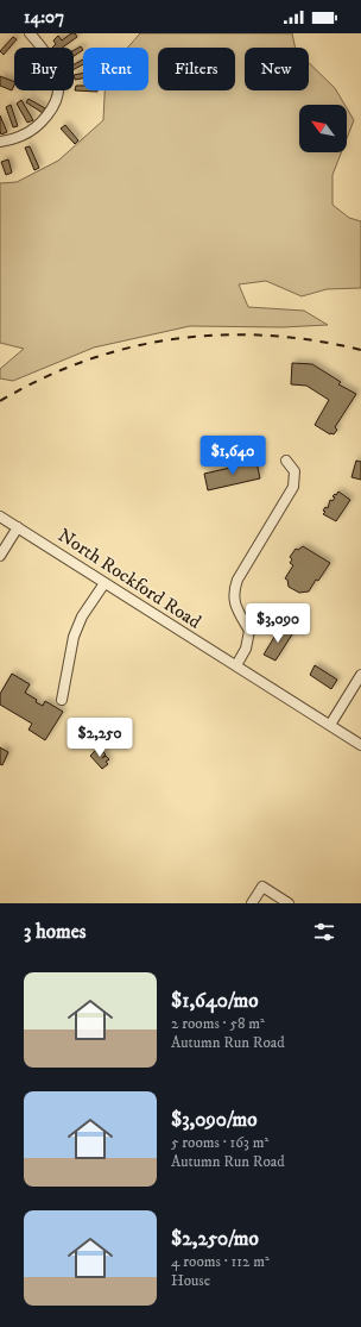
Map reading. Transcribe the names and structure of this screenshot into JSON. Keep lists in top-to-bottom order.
{
  "streets": {
    "street": ["North Rockford Road"]
  },
  "north": "top left",
  "page": {
    "status": "14:07",
    "chip": [
      "Buy",
      "Rent",
      "Filters",
      "New"
    ],
    "price": ["$1,640", "$3,090", "$2,250"],
    "heading": "3 homes",
    "list": [
      {
        "name": "$1,640/mo",
        "note": "2 rooms · 58 m² · Autumn Run Road"
      },
      {
        "name": "$3,090/mo",
        "note": "5 rooms · 163 m² · Autumn Run Road"
      },
      {
        "name": "$2,250/mo",
        "note": "4 rooms · 112 m² · House"
      }
    ]
  }
}
